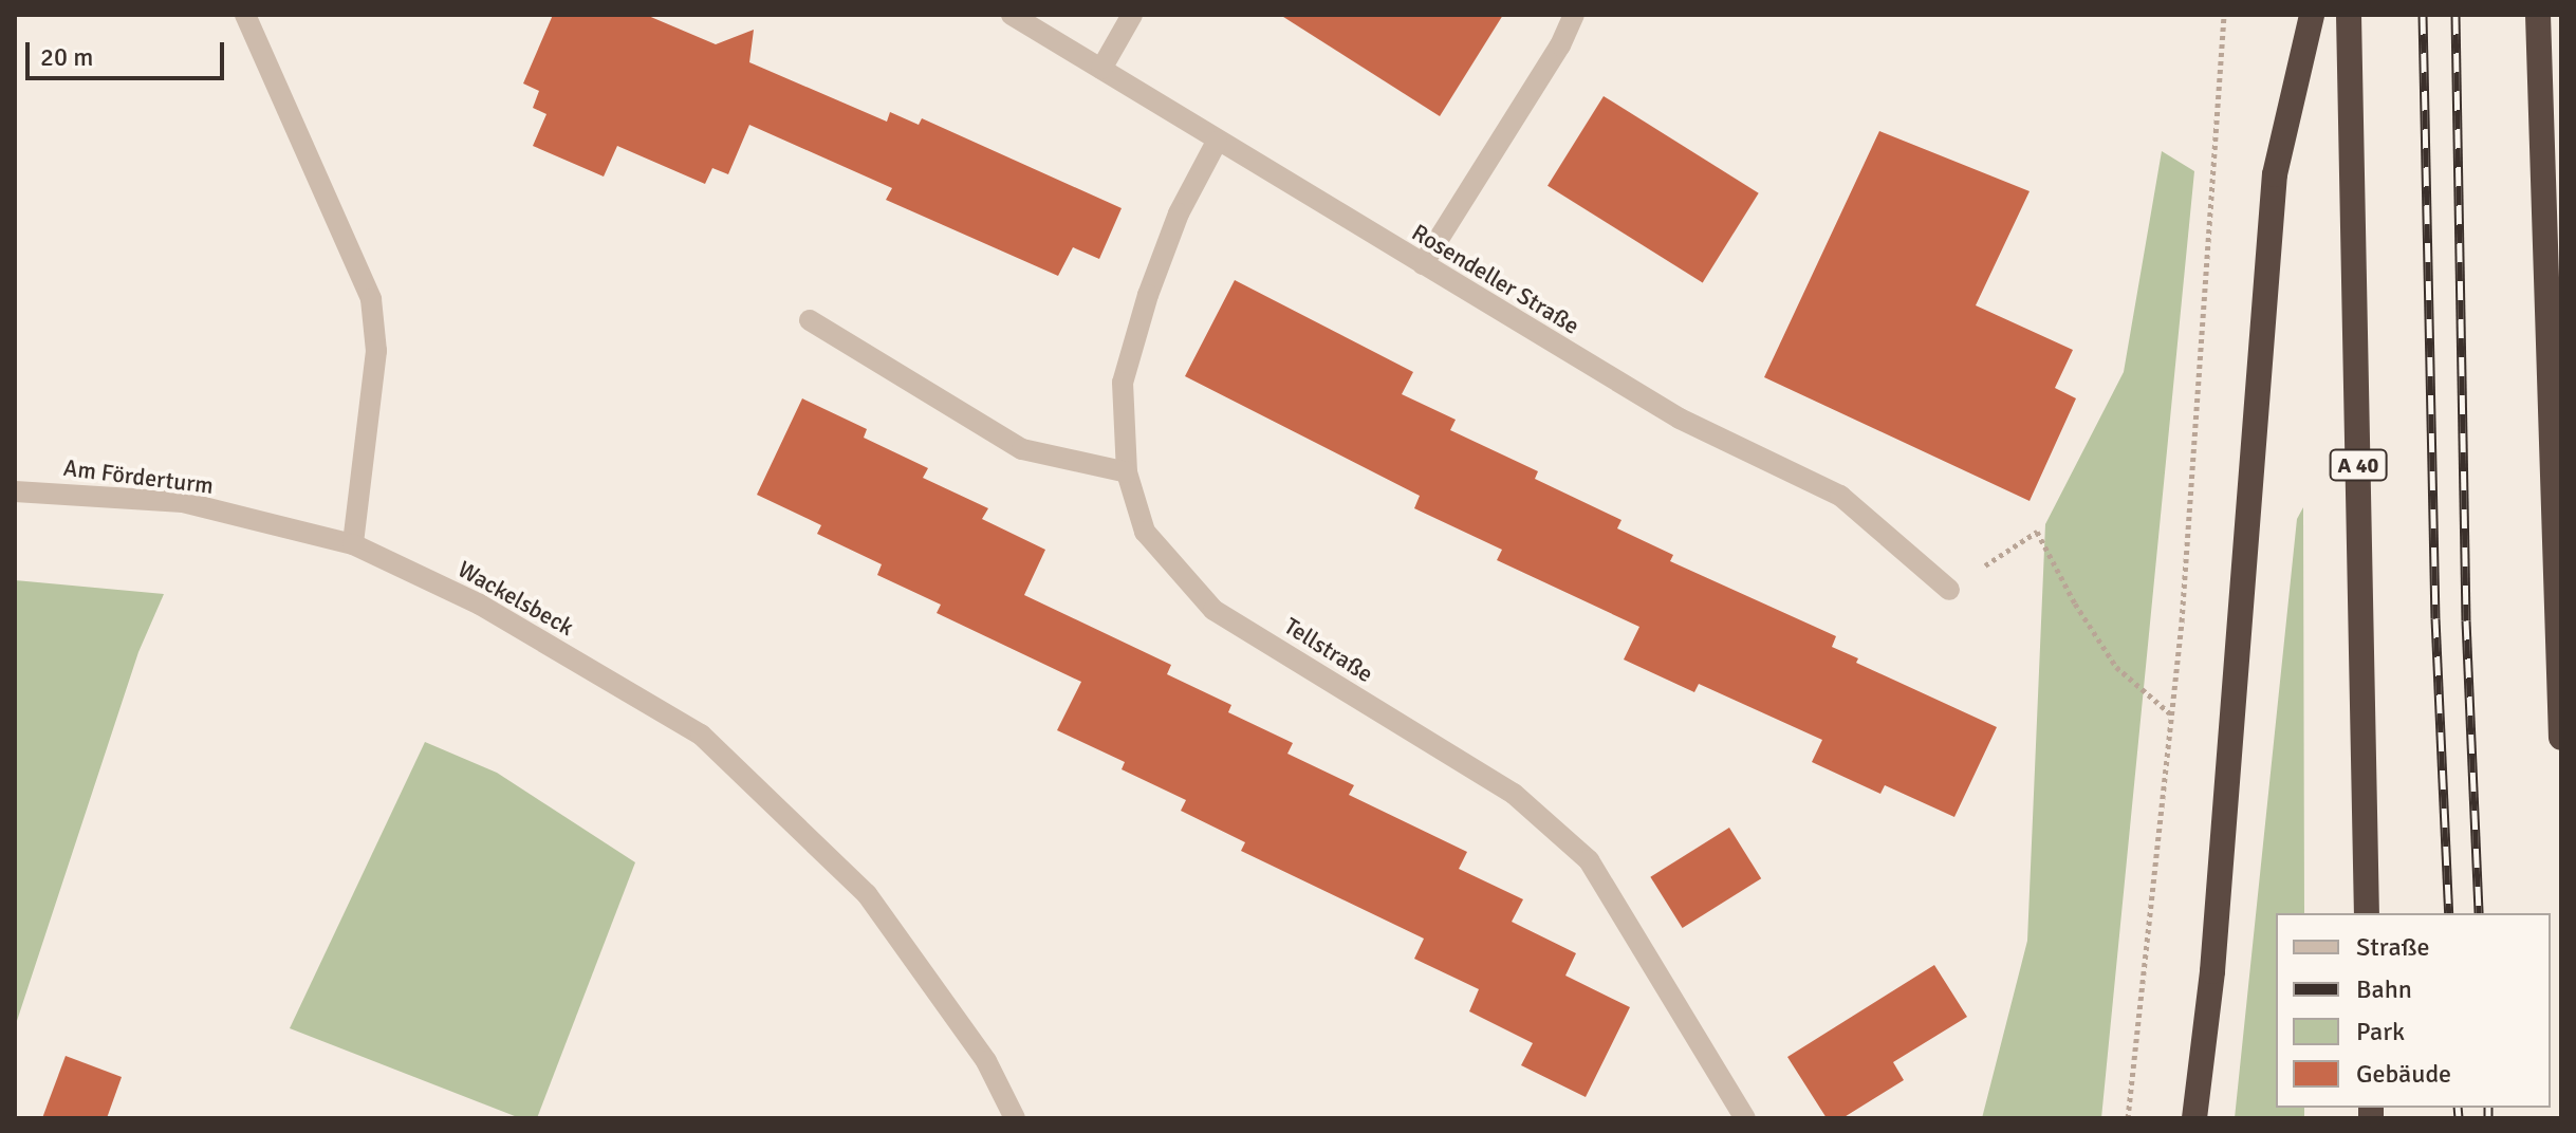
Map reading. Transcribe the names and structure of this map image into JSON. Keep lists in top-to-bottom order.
{
  "streets": {
    "highway": ["A 40"],
    "street": [
      "Rosendeller Straße",
      "Am Förderturm",
      "Wackelsbeck",
      "Tellstraße"
    ]
  },
  "crossings": [
    ["Rosendeller Straße", "Tellstraße"],
    ["Am Förderturm", "Wackelsbeck"]
  ],
  "legend": [
    "Straße",
    "Bahn",
    "Park",
    "Gebäude"
  ],
  "scale_bar": "20 m"
}
